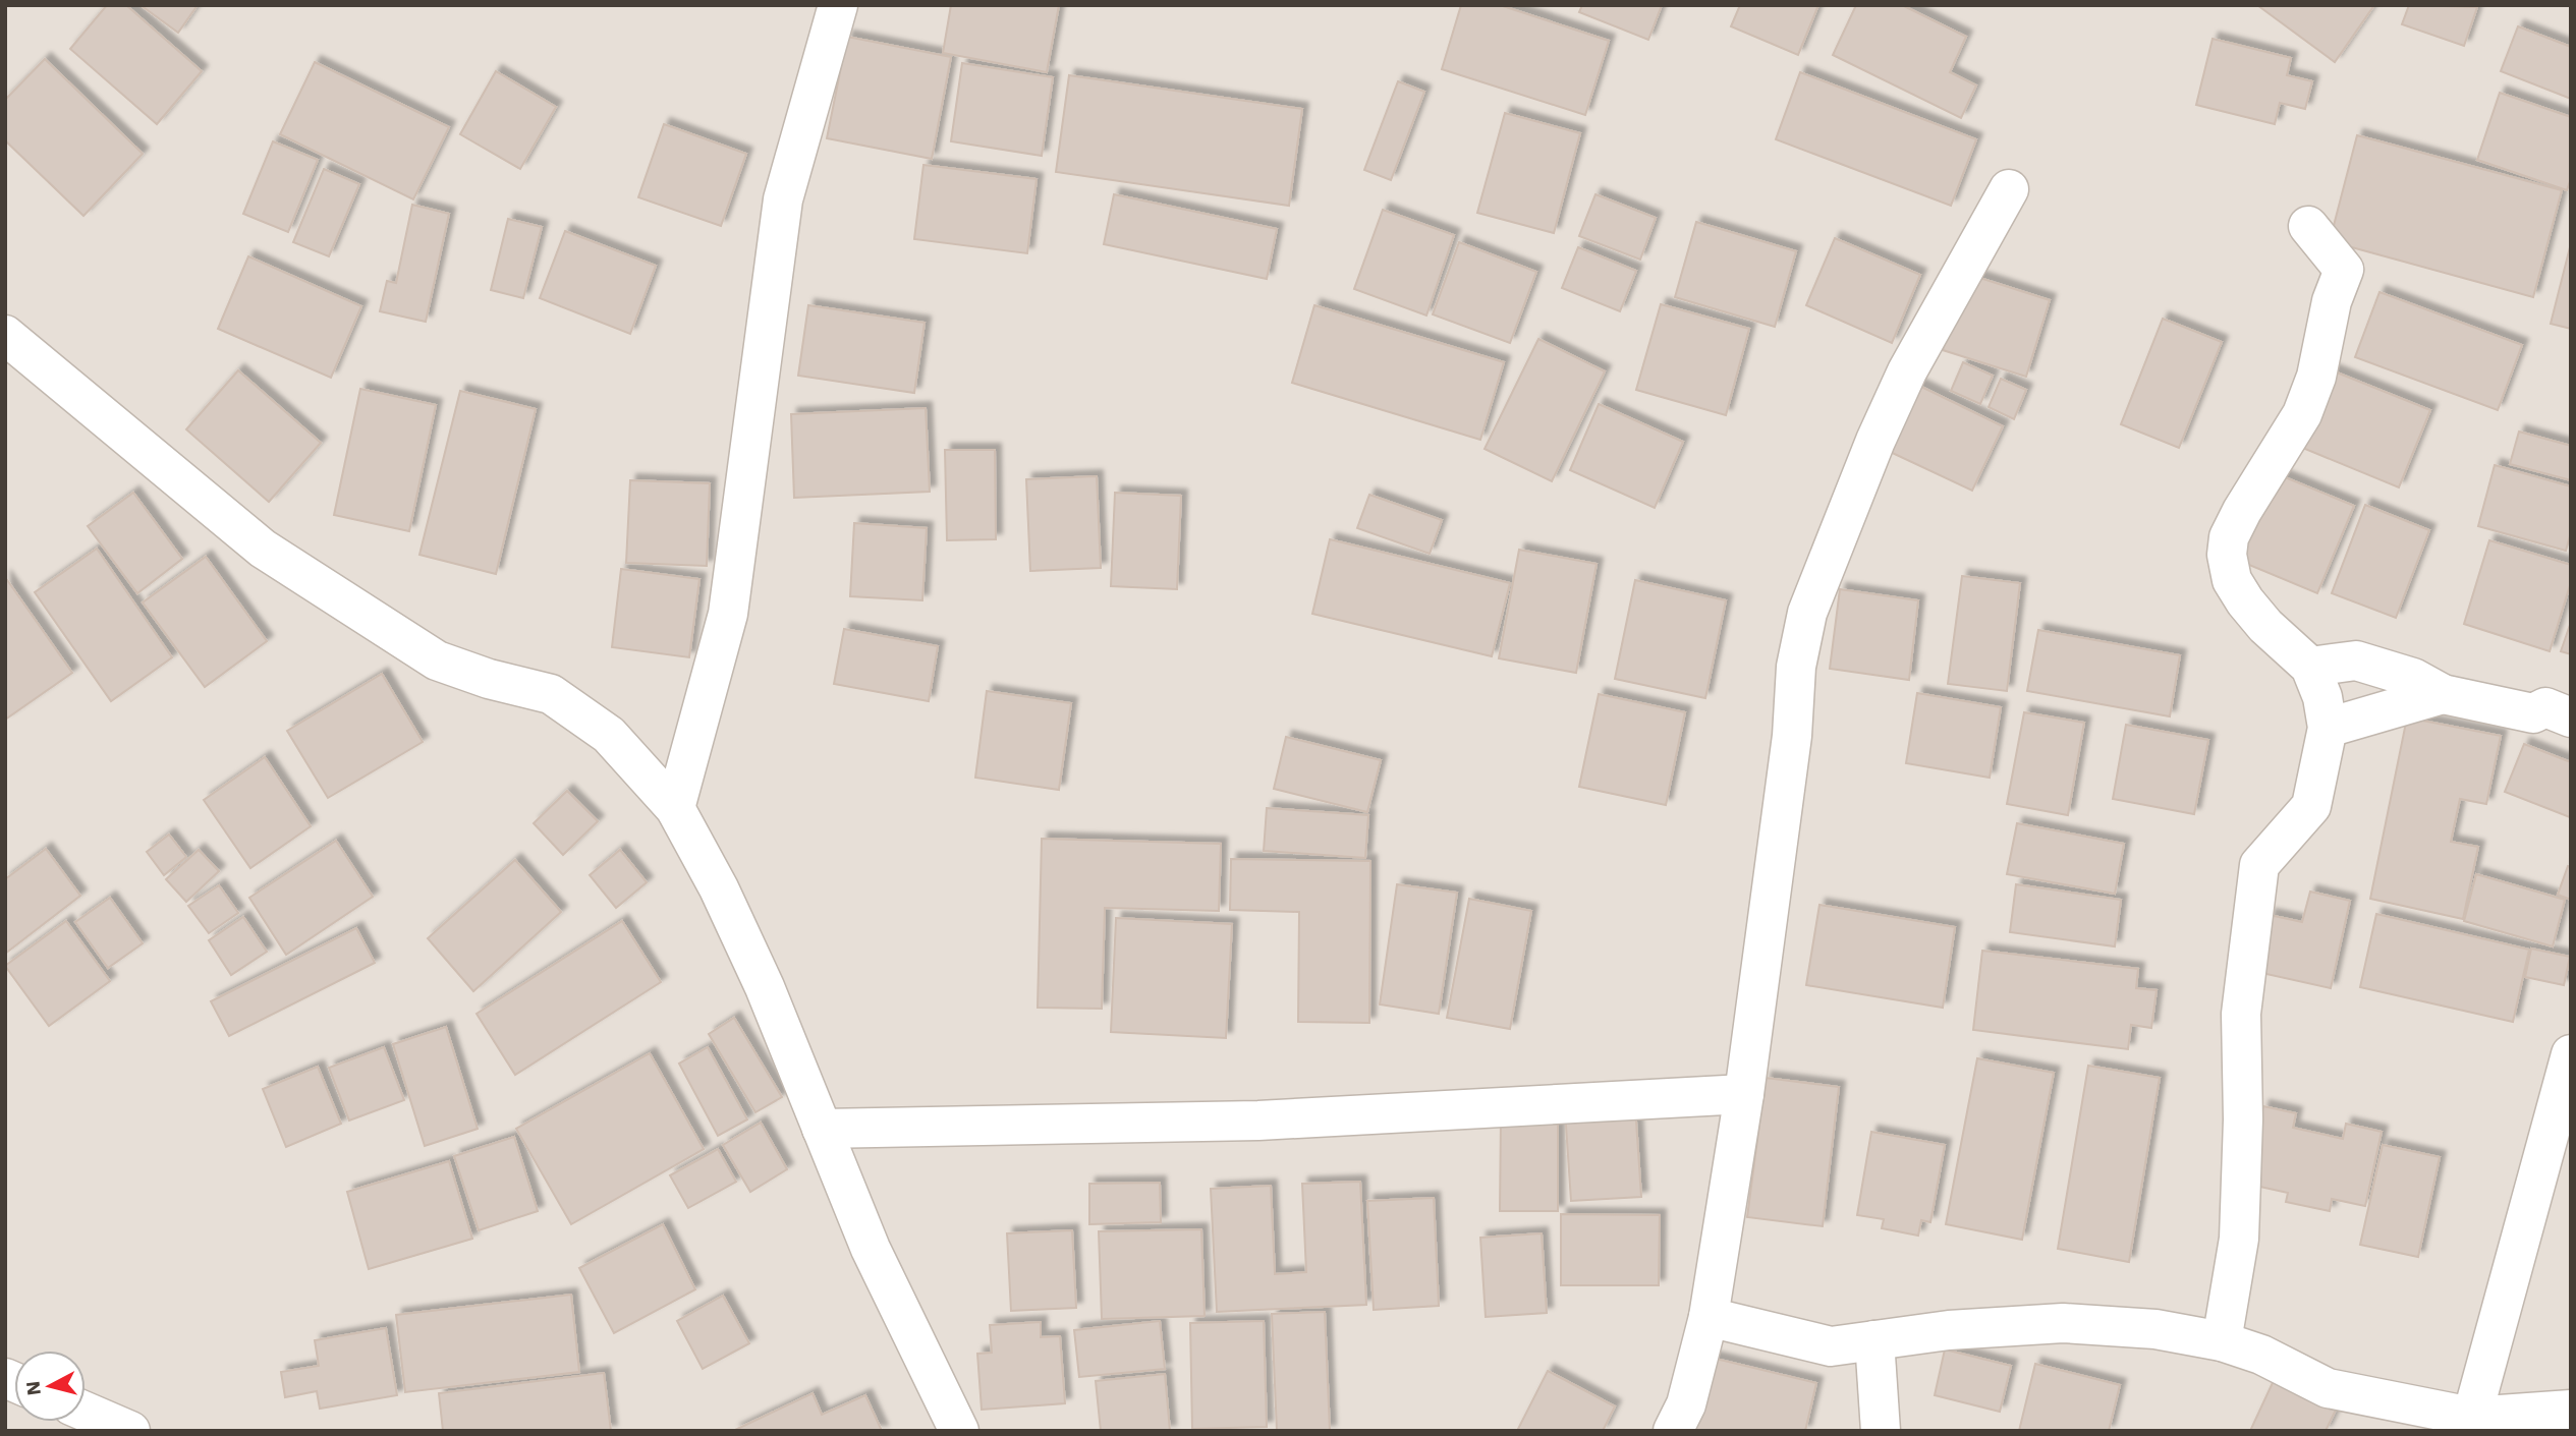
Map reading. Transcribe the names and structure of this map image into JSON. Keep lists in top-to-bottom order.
{
  "north": "left"
}
